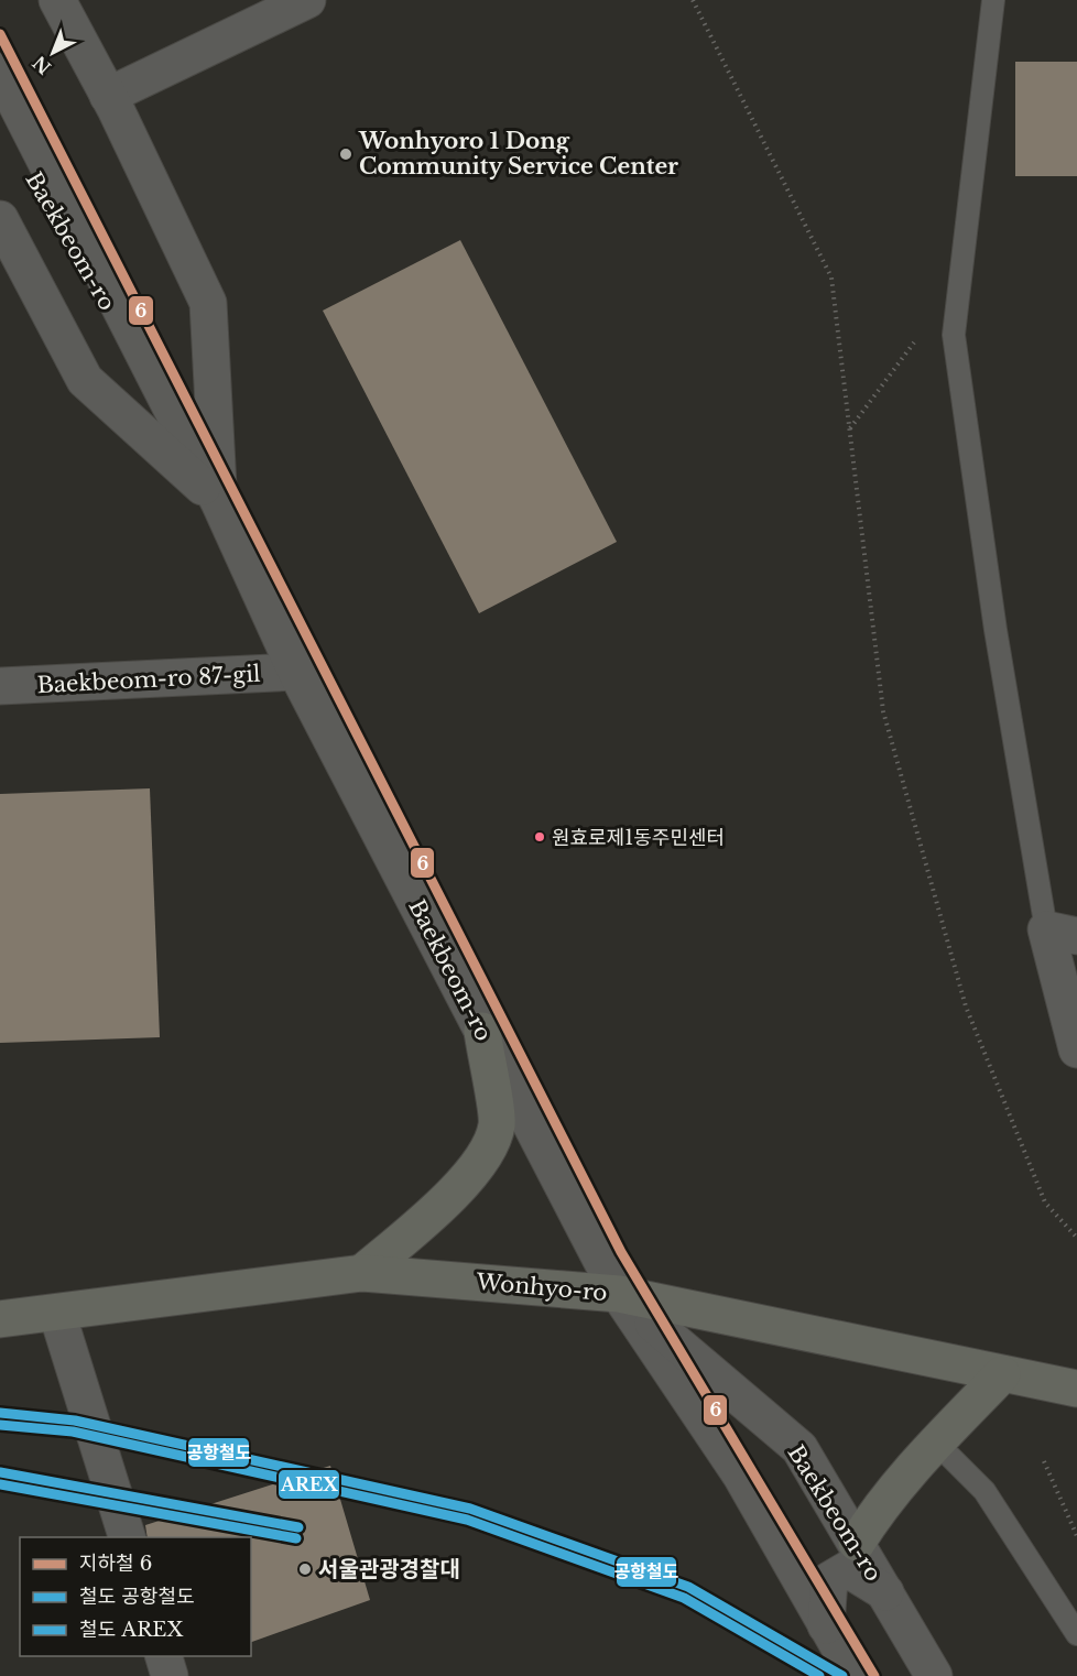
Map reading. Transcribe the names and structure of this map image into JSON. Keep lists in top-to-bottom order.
{
  "streets": {
    "main road": ["Baekbeom-ro", "Baekbeom-ro 87-gil", "Wonhyo-ro"]
  },
  "crossings": [
    ["Baekbeom-ro", "Baekbeom-ro 87-gil"],
    ["Baekbeom-ro", "Wonhyo-ro"]
  ],
  "places": ["Wonhyoro 1 Dong Community Service Center", "원효로제1동주민센터", "서울관광경찰대"],
  "lines": ["metro line 6", "rail line 공항철도", "rail line AREX"],
  "legend": ["지하철 6", "철도 공항철도", "철도 AREX"],
  "north": "bottom left"
}
